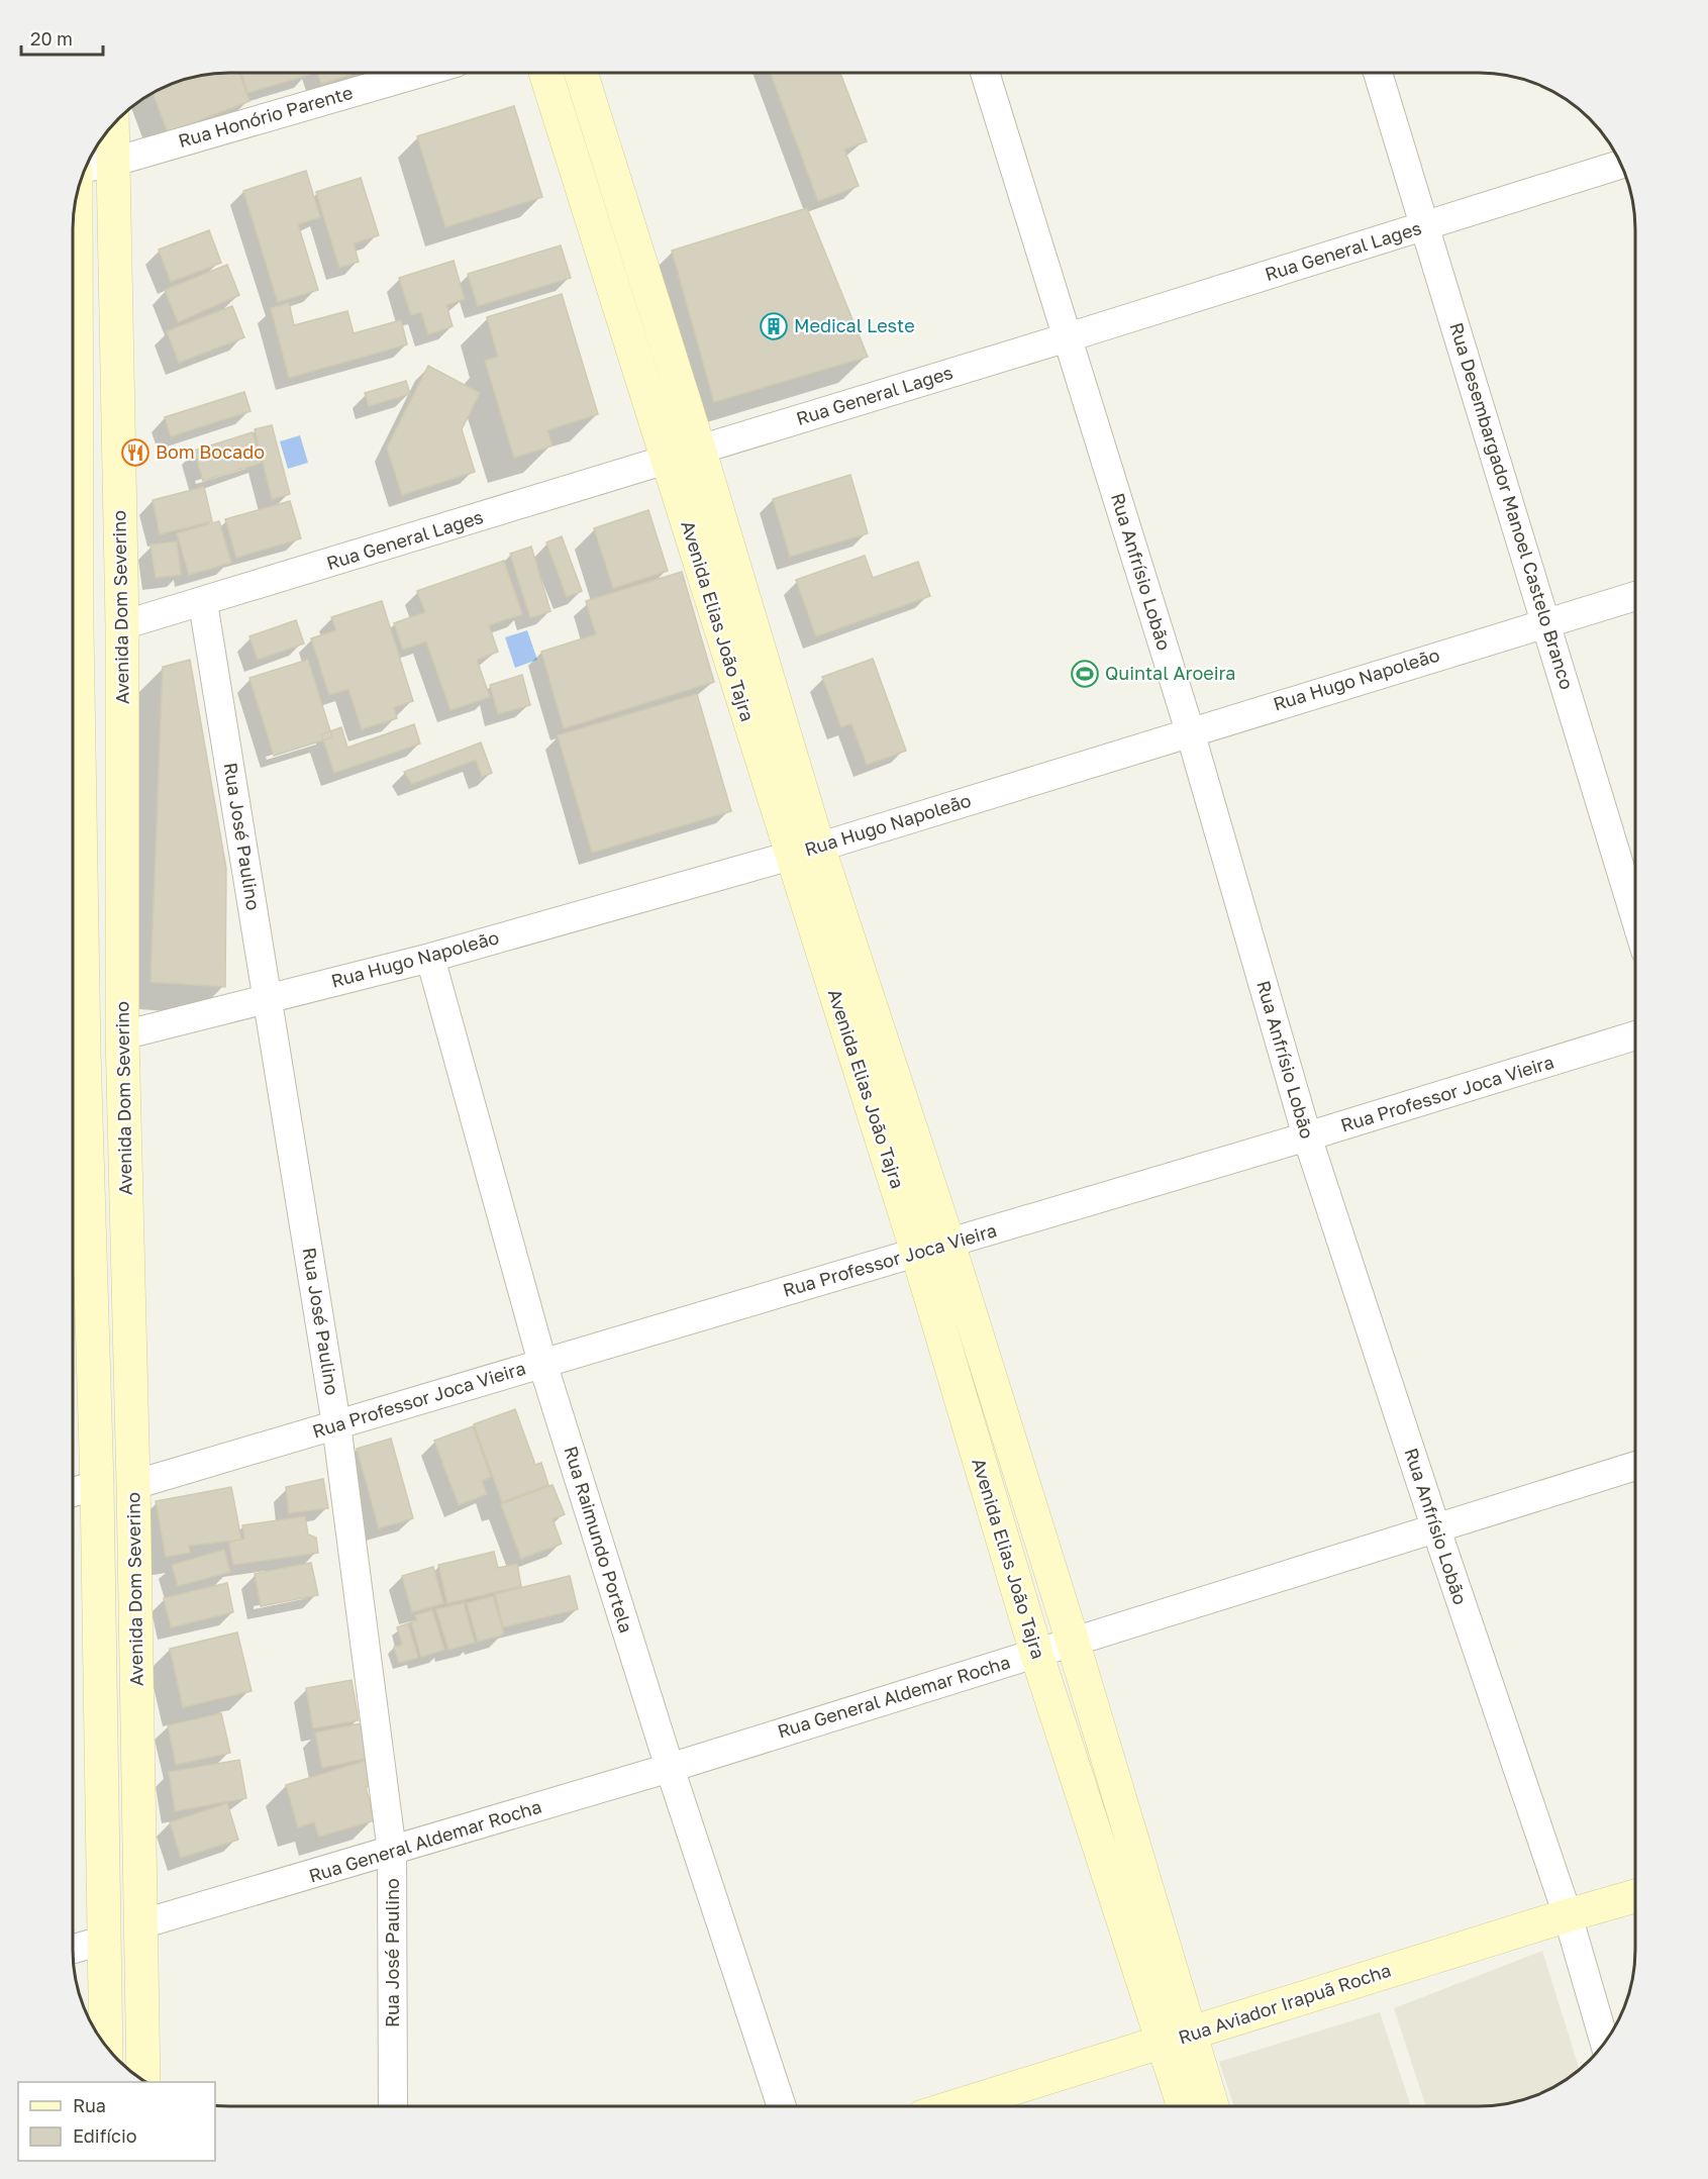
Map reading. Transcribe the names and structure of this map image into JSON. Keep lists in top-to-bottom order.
{
  "streets": {
    "street": [
      "Rua Honório Parente",
      "Rua General Lages",
      "Rua Desembargador Manoel Castelo Branco",
      "Rua Anfrísio Lobão",
      "Avenida Dom Severino",
      "Avenida Elias João Tajra",
      "Rua Hugo Napoleão",
      "Rua José Paulino",
      "Rua Professor Joca Vieira",
      "Rua Raimundo Portela",
      "Rua General Aldemar Rocha",
      "Rua Aviador Irapuã Rocha"
    ]
  },
  "crossings": [
    ["Rua Honório Parente", "Avenida Dom Severino"],
    ["Rua General Lages", "Rua Desembargador Manoel Castelo Branco"],
    ["Rua General Lages", "Rua Anfrísio Lobão"],
    ["Rua General Lages", "Avenida Dom Severino"],
    ["Rua General Lages", "Avenida Elias João Tajra"],
    ["Rua General Lages", "Rua José Paulino"],
    ["Rua Desembargador Manoel Castelo Branco", "Rua Hugo Napoleão"],
    ["Rua Anfrísio Lobão", "Rua Hugo Napoleão"],
    ["Rua Anfrísio Lobão", "Rua Professor Joca Vieira"],
    ["Rua Anfrísio Lobão", "Rua General Aldemar Rocha"],
    ["Rua Anfrísio Lobão", "Rua Aviador Irapuã Rocha"],
    ["Avenida Dom Severino", "Rua Hugo Napoleão"],
    ["Avenida Dom Severino", "Rua Professor Joca Vieira"],
    ["Avenida Dom Severino", "Rua General Aldemar Rocha"],
    ["Avenida Elias João Tajra", "Rua Hugo Napoleão"],
    ["Avenida Elias João Tajra", "Rua Professor Joca Vieira"],
    ["Avenida Elias João Tajra", "Rua General Aldemar Rocha"],
    ["Avenida Elias João Tajra", "Rua Aviador Irapuã Rocha"],
    ["Rua Hugo Napoleão", "Rua José Paulino"],
    ["Rua Hugo Napoleão", "Rua Raimundo Portela"],
    ["Rua José Paulino", "Rua Professor Joca Vieira"],
    ["Rua José Paulino", "Rua General Aldemar Rocha"],
    ["Rua Professor Joca Vieira", "Rua Raimundo Portela"],
    ["Rua Raimundo Portela", "Rua General Aldemar Rocha"]
  ],
  "places": {
    "building": ["Medical Leste"],
    "restaurant": ["Bom Bocado"],
    "sports": ["Quintal Aroeira"]
  },
  "legend": ["Rua", "Edifício"],
  "scale_bar": "20 m"
}
